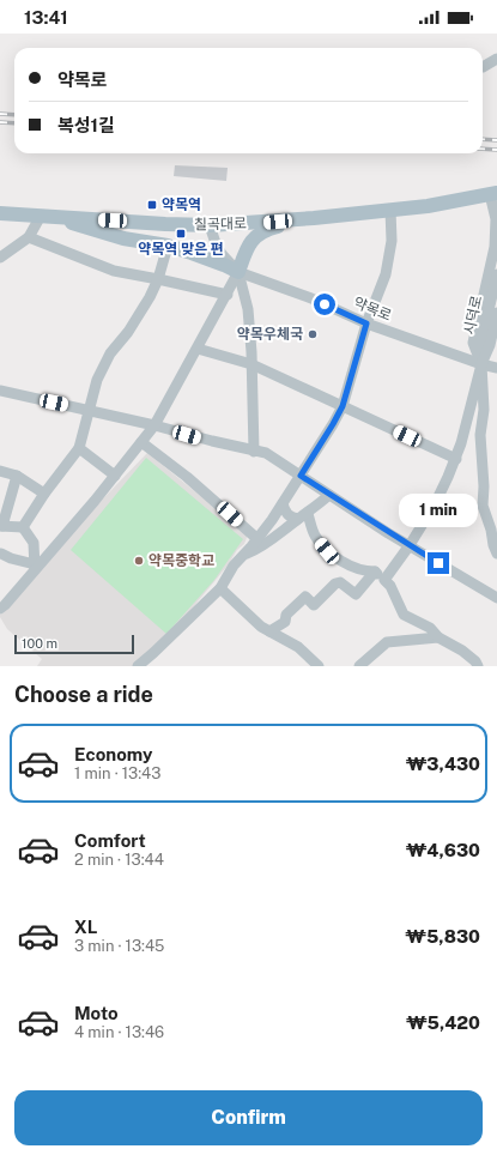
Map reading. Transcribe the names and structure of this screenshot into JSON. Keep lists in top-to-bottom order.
{
  "streets": {
    "main road": ["칠곡대로"],
    "street": ["약목로", "시덕로"]
  },
  "crossings": [
    ["칠곡대로", "약목로"],
    ["약목로", "시덕로"]
  ],
  "places": {
    "transit": ["약목역", "약목역 맞은 편"],
    "other": ["약목우체국", "약목중학교"]
  },
  "scale_bar": "100 m",
  "page": {
    "status": "13:41",
    "banner": ["약목로", "복성1길"],
    "bubble": "1 min",
    "scale": "100 m",
    "heading": "Choose a ride",
    "list": [
      {
        "name": "Economy",
        "note": "1 min · 13:43",
        "value": "₩3,430"
      },
      {
        "name": "Comfort",
        "note": "2 min · 13:44",
        "value": "₩4,630"
      },
      {
        "name": "XL",
        "note": "3 min · 13:45",
        "value": "₩5,830"
      },
      {
        "name": "Moto",
        "note": "4 min · 13:46",
        "value": "₩5,420"
      }
    ],
    "buttons": "Confirm"
  }
}
